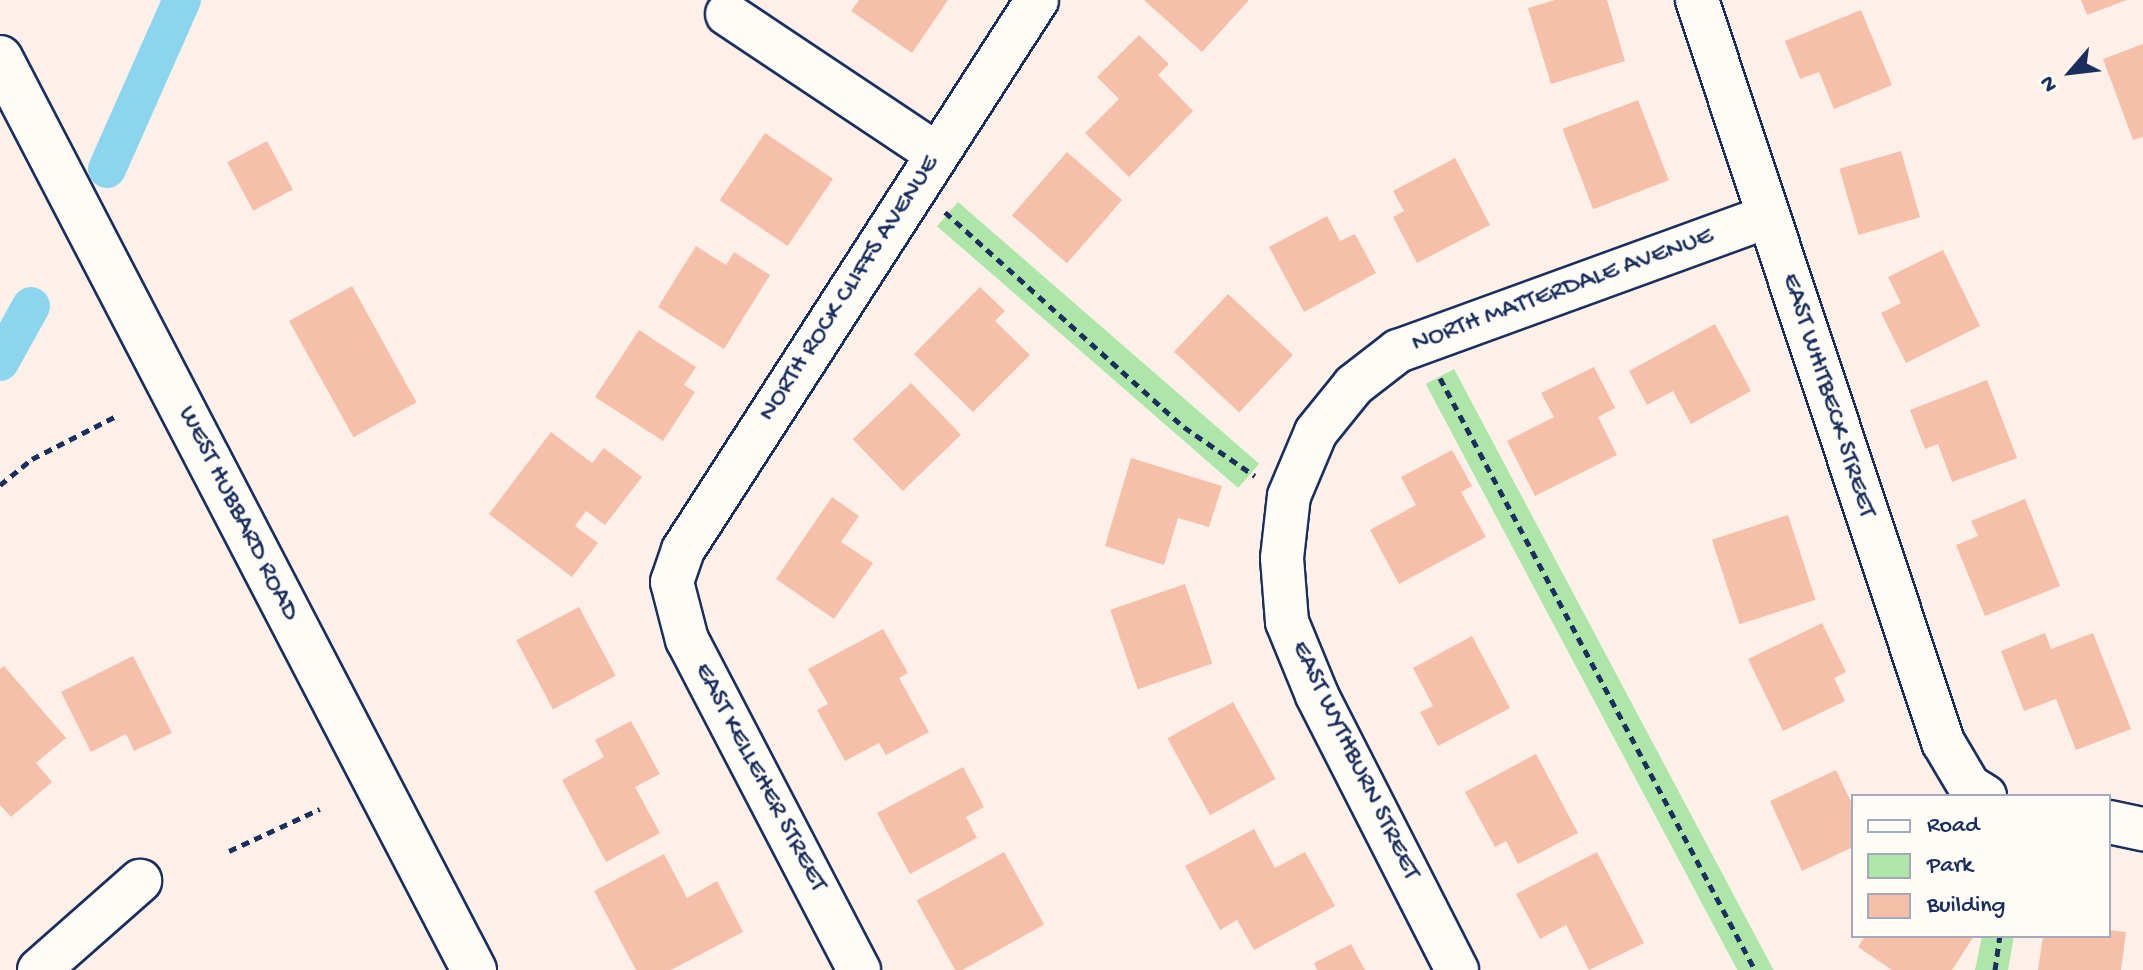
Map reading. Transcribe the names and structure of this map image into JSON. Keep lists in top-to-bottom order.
{
  "streets": {
    "street": [
      "NORTH ROCK CLIFFS AVENUE",
      "NORTH MATTERDALE AVENUE",
      "EAST WHITBECK STREET",
      "WEST HUBBARD ROAD",
      "EAST WYTHBURN STREET",
      "EAST KELLEHER STREET"
    ]
  },
  "crossings": [
    ["NORTH ROCK CLIFFS AVENUE", "EAST KELLEHER STREET"],
    ["NORTH MATTERDALE AVENUE", "EAST WHITBECK STREET"],
    ["NORTH MATTERDALE AVENUE", "EAST WYTHBURN STREET"]
  ],
  "legend": ["Road", "Park", "Building"],
  "north": "bottom left"
}
